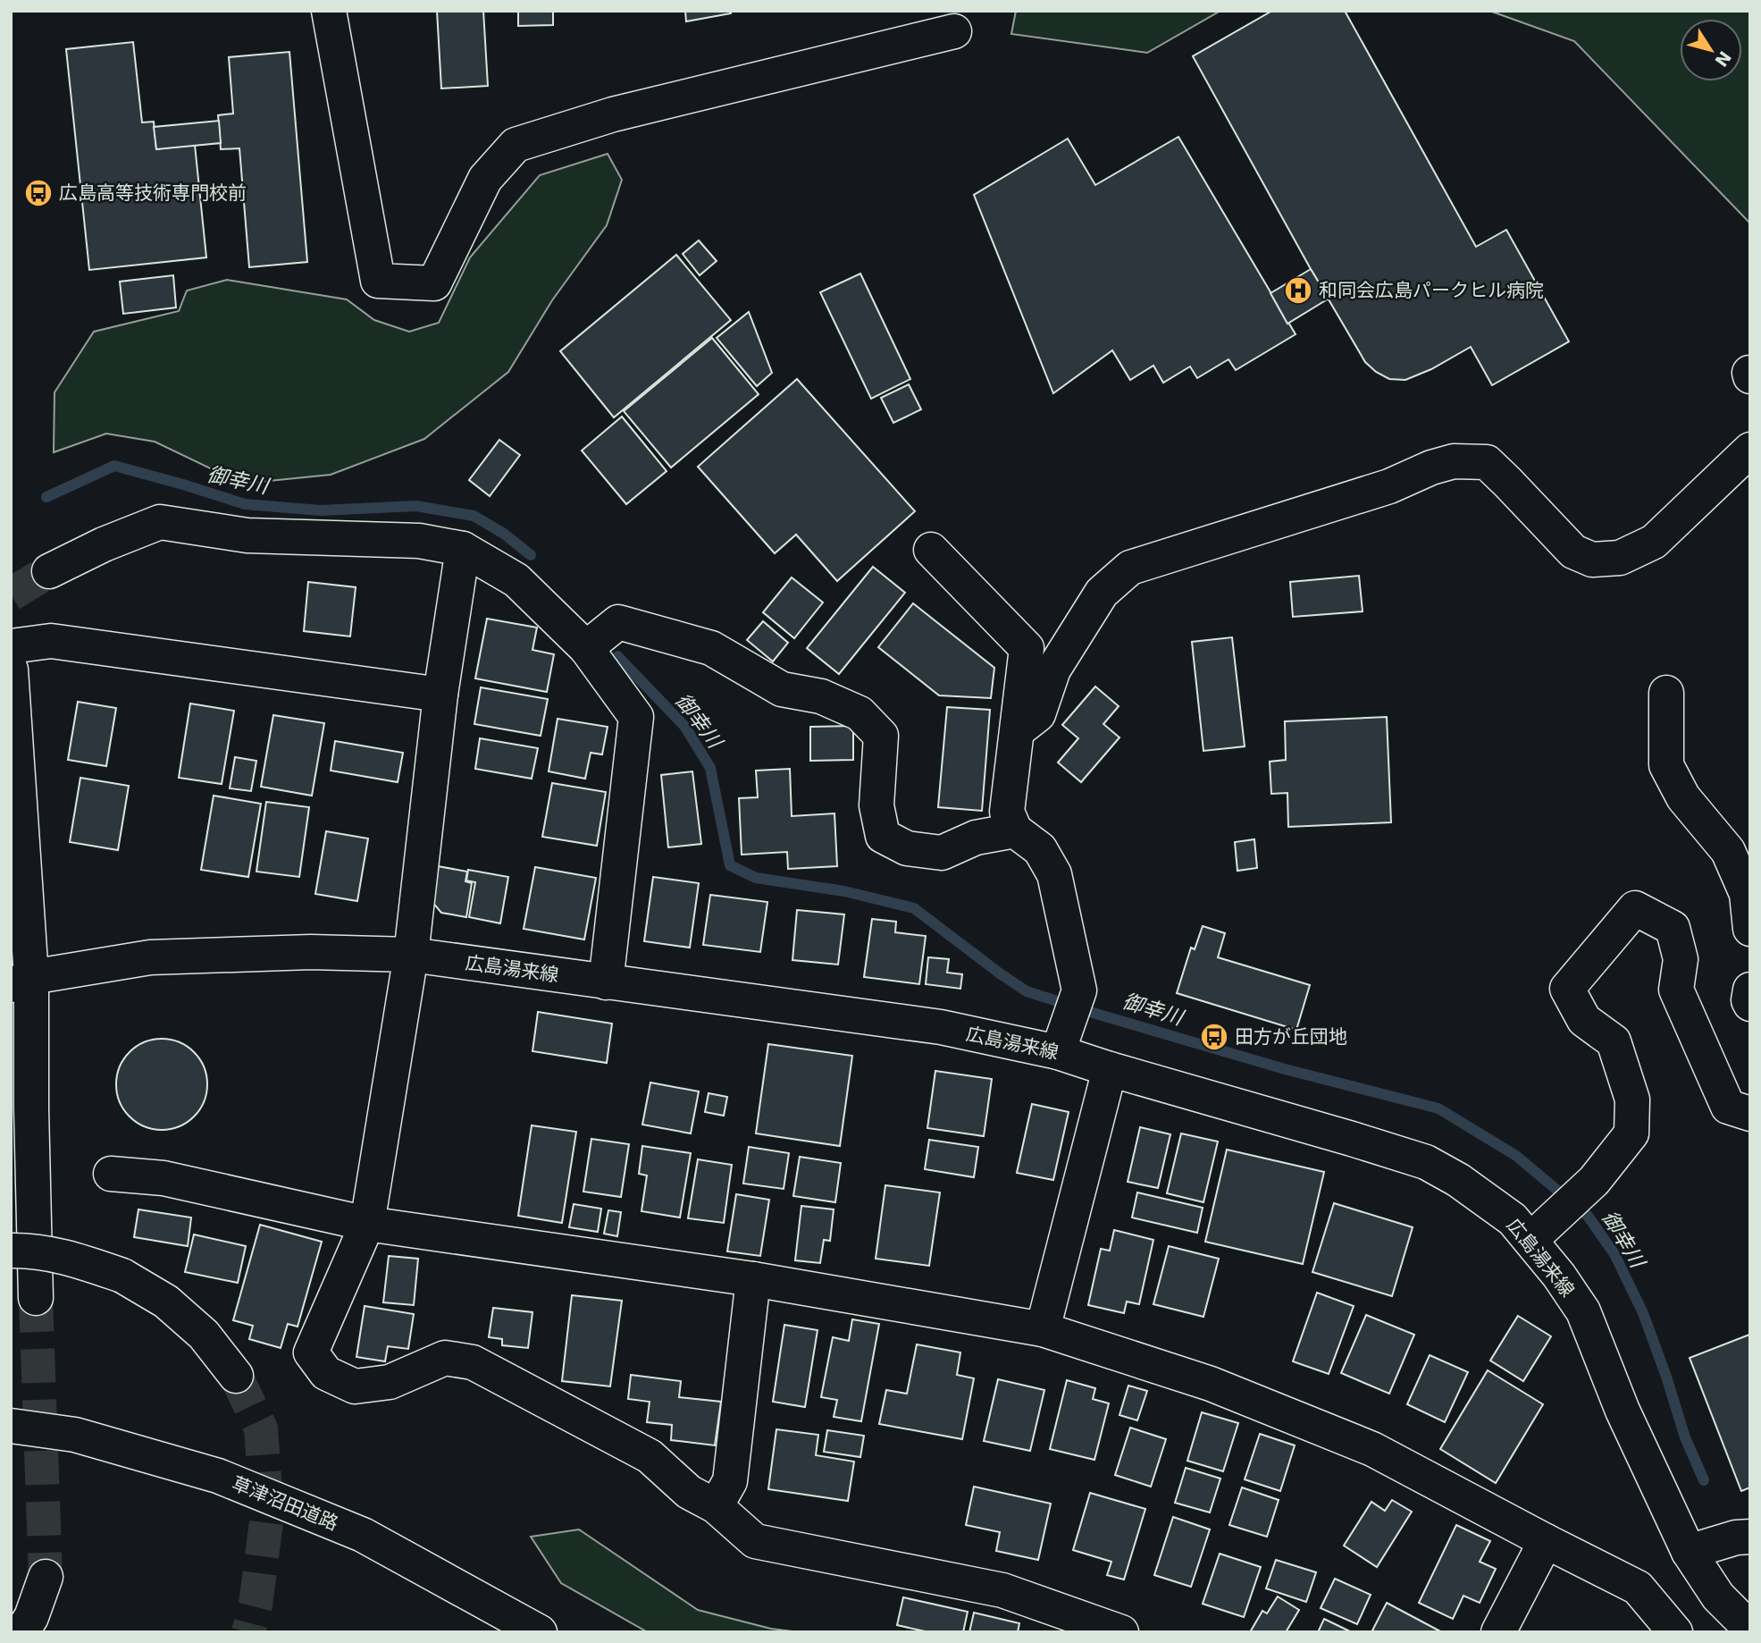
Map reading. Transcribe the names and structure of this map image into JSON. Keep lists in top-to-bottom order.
{
  "streets": {
    "street": ["広島湯来線", "草津沼田道路"]
  },
  "water": ["御幸川"],
  "places": {
    "bus stop": ["広島高等技術専門校前", "田方が丘団地"],
    "hospital": ["和同会広島パークヒル病院"]
  },
  "north": "bottom right"
}
